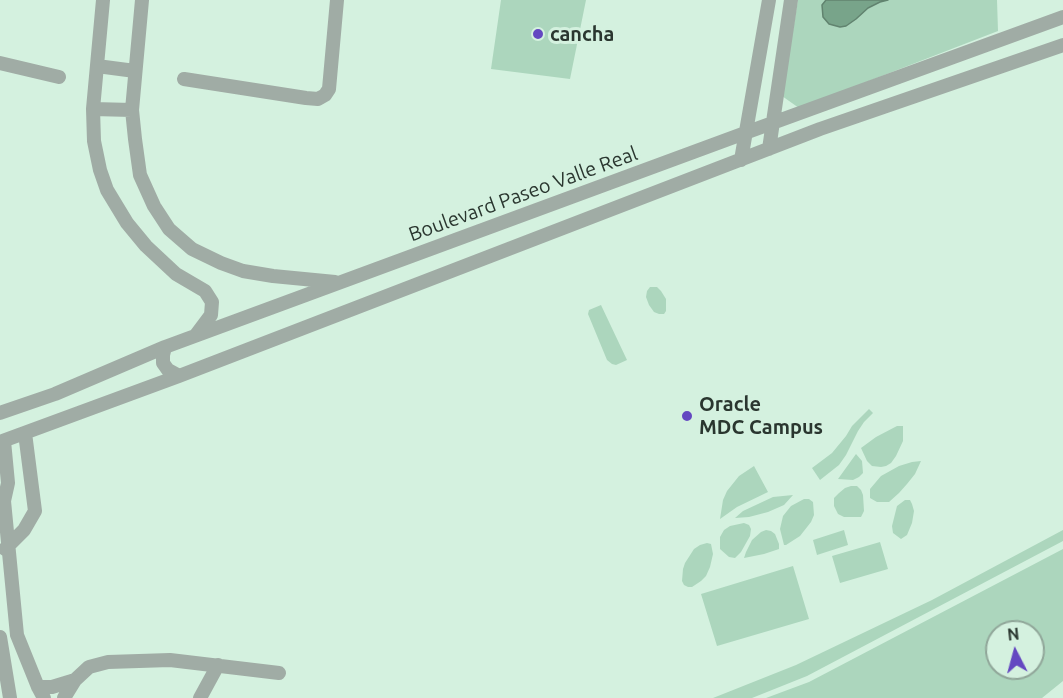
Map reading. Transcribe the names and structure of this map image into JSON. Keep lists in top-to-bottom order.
{
  "streets": {
    "street": ["Boulevard Paseo Valle Real"]
  },
  "places": ["cancha", "Oracle MDC Campus"],
  "north": "top"
}
